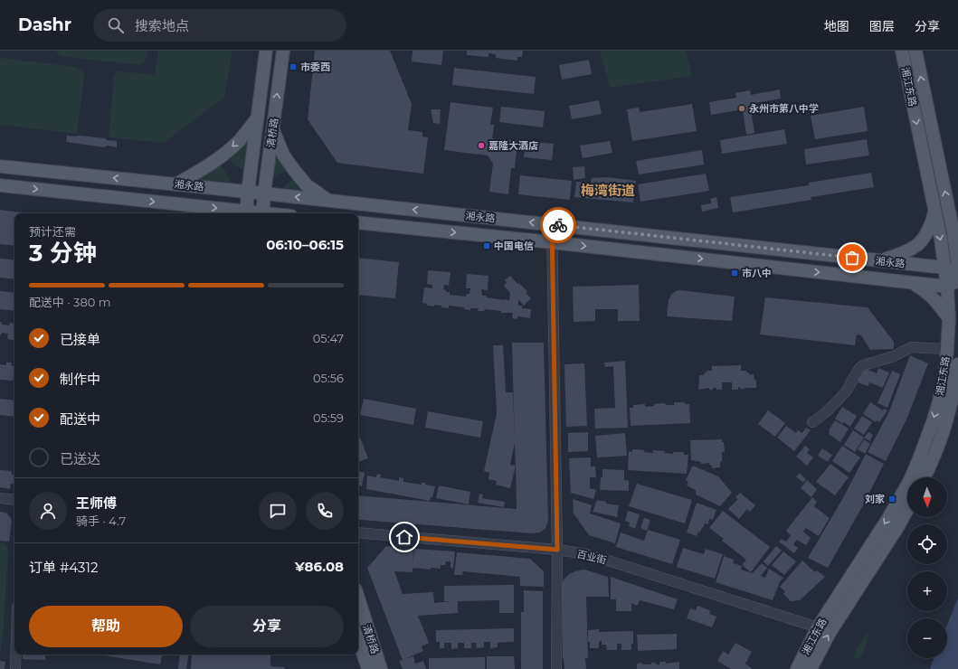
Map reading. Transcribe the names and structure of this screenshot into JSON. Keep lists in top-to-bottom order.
{
  "streets": {
    "main road": ["湘江东路", "清桥路", "湘永路"],
    "street": ["百业街"]
  },
  "crossings": [
    ["湘江东路", "湘永路"],
    ["湘江东路", "百业街"],
    ["清桥路", "湘永路"]
  ],
  "districts": ["梅湾街道"],
  "places": {
    "transit": [
      "市委西",
      "中国电信",
      "市八中",
      "刘家"
    ],
    "other": ["永州市第八中学", "嘉隆大酒店"]
  },
  "north": "bottom",
  "page": {
    "header": "Dashr",
    "search": "搜索地点",
    "nav": ["地图", "图层", "分享"],
    "heading": ["3 分钟", "预计还需", "06:10–06:15"],
    "panel": [
      "王师傅",
      "骑手 · 4.7",
      "订单 #4312",
      "¥86.08"
    ],
    "bar": "配送中 · 380 m",
    "list": [
      ["已接单", "05:47"],
      ["制作中", "05:56"],
      ["配送中", "05:59"],
      "已送达"
    ],
    "map_buttons": ["+", "−"],
    "buttons": ["帮助", "分享"]
  }
}
